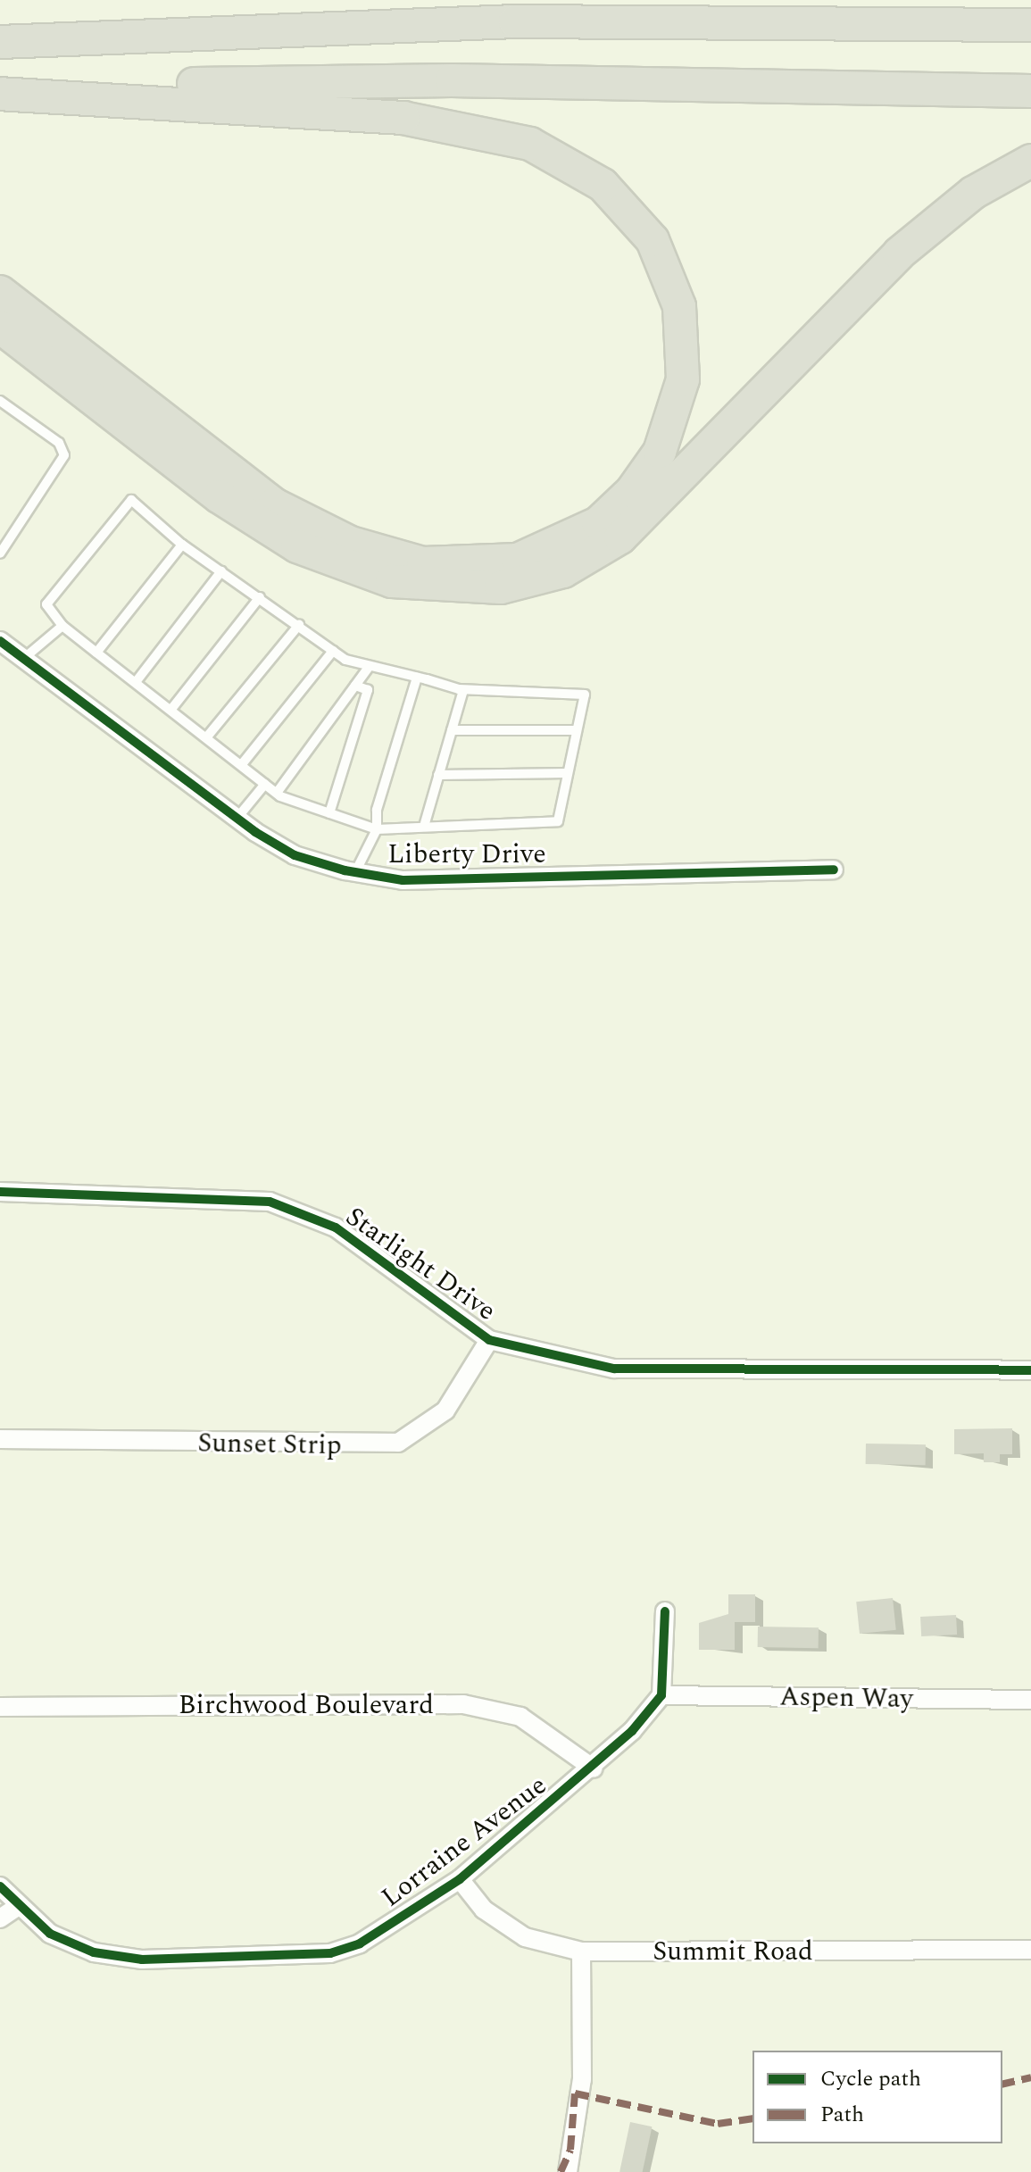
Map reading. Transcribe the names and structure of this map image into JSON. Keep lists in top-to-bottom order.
{
  "streets": {
    "street": [
      "Liberty Drive",
      "Starlight Drive",
      "Sunset Strip",
      "Aspen Way",
      "Birchwood Boulevard",
      "Lorraine Avenue",
      "Summit Road"
    ]
  },
  "crossings": [
    ["Starlight Drive", "Sunset Strip"],
    ["Aspen Way", "Lorraine Avenue"],
    ["Birchwood Boulevard", "Lorraine Avenue"],
    ["Lorraine Avenue", "Summit Road"]
  ],
  "legend": ["Cycle path", "Path"]
}
